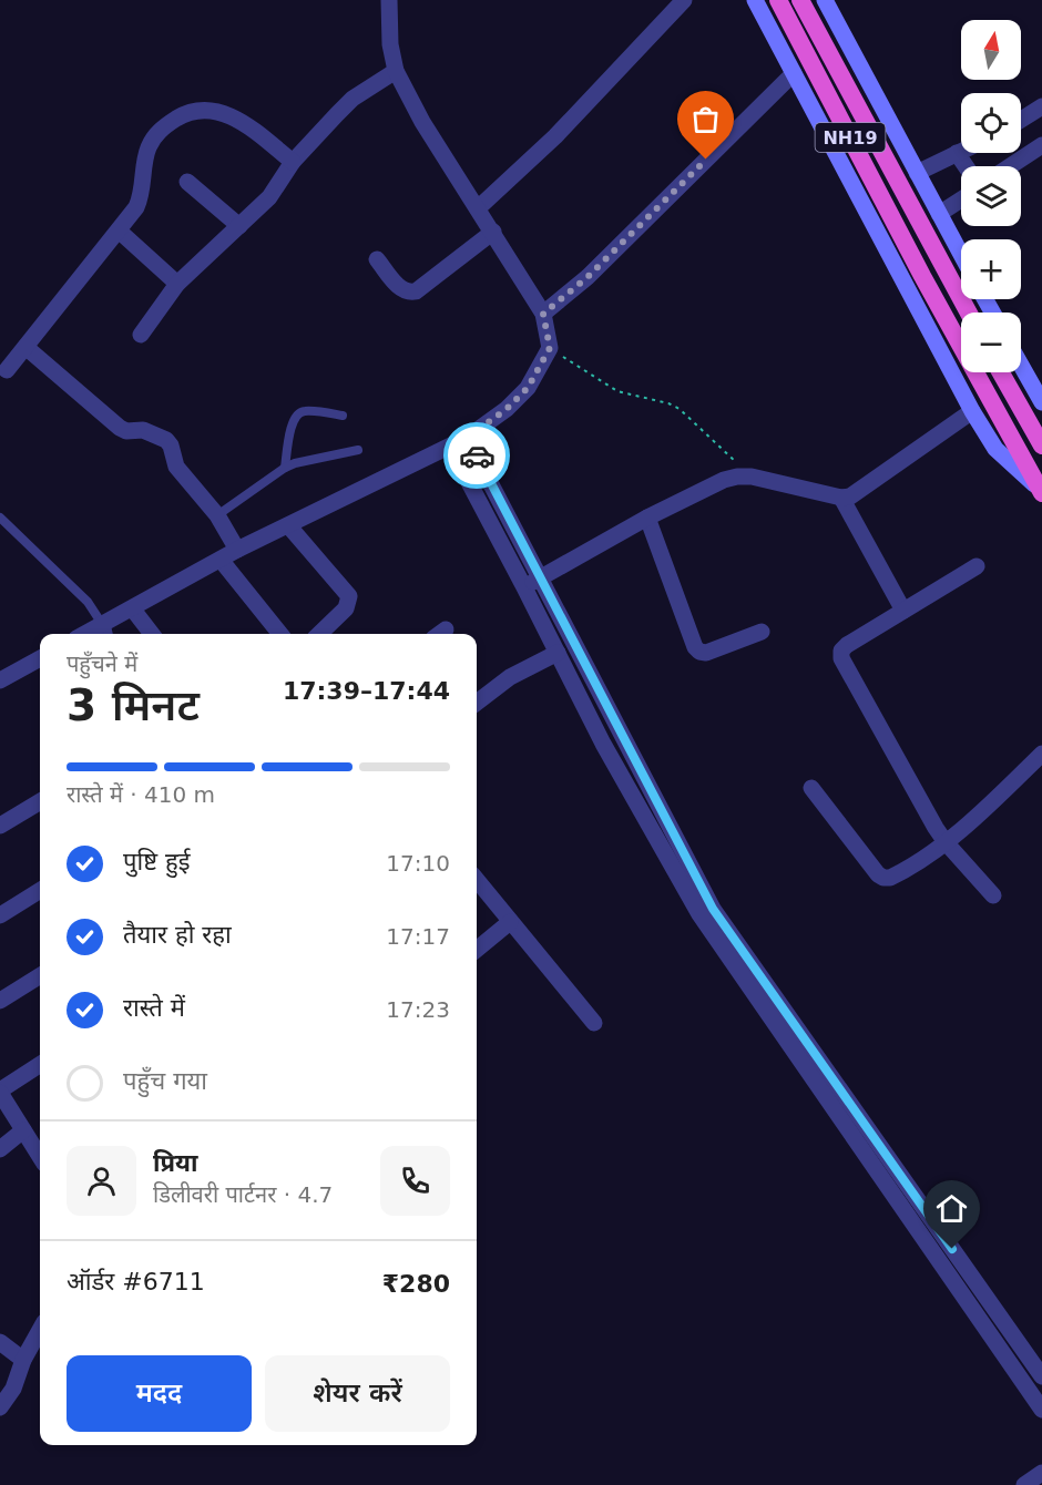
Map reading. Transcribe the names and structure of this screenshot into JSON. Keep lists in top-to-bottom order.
{
  "streets": {
    "highway": ["NH19"]
  },
  "north": "top",
  "page": {
    "map_buttons": ["+", "−"],
    "heading": ["3 मिनट", "पहुँचने में", "17:39–17:44"],
    "panel": [
      "प्रिया",
      "डिलीवरी पार्टनर · 4.7",
      "ऑर्डर #6711",
      "₹280"
    ],
    "bar": "रास्ते में · 410 m",
    "list": [
      ["पुष्टि हुई", "17:10"],
      ["तैयार हो रहा", "17:17"],
      ["रास्ते में", "17:23"],
      "पहुँच गया"
    ],
    "buttons": ["मदद", "शेयर करें"]
  }
}
